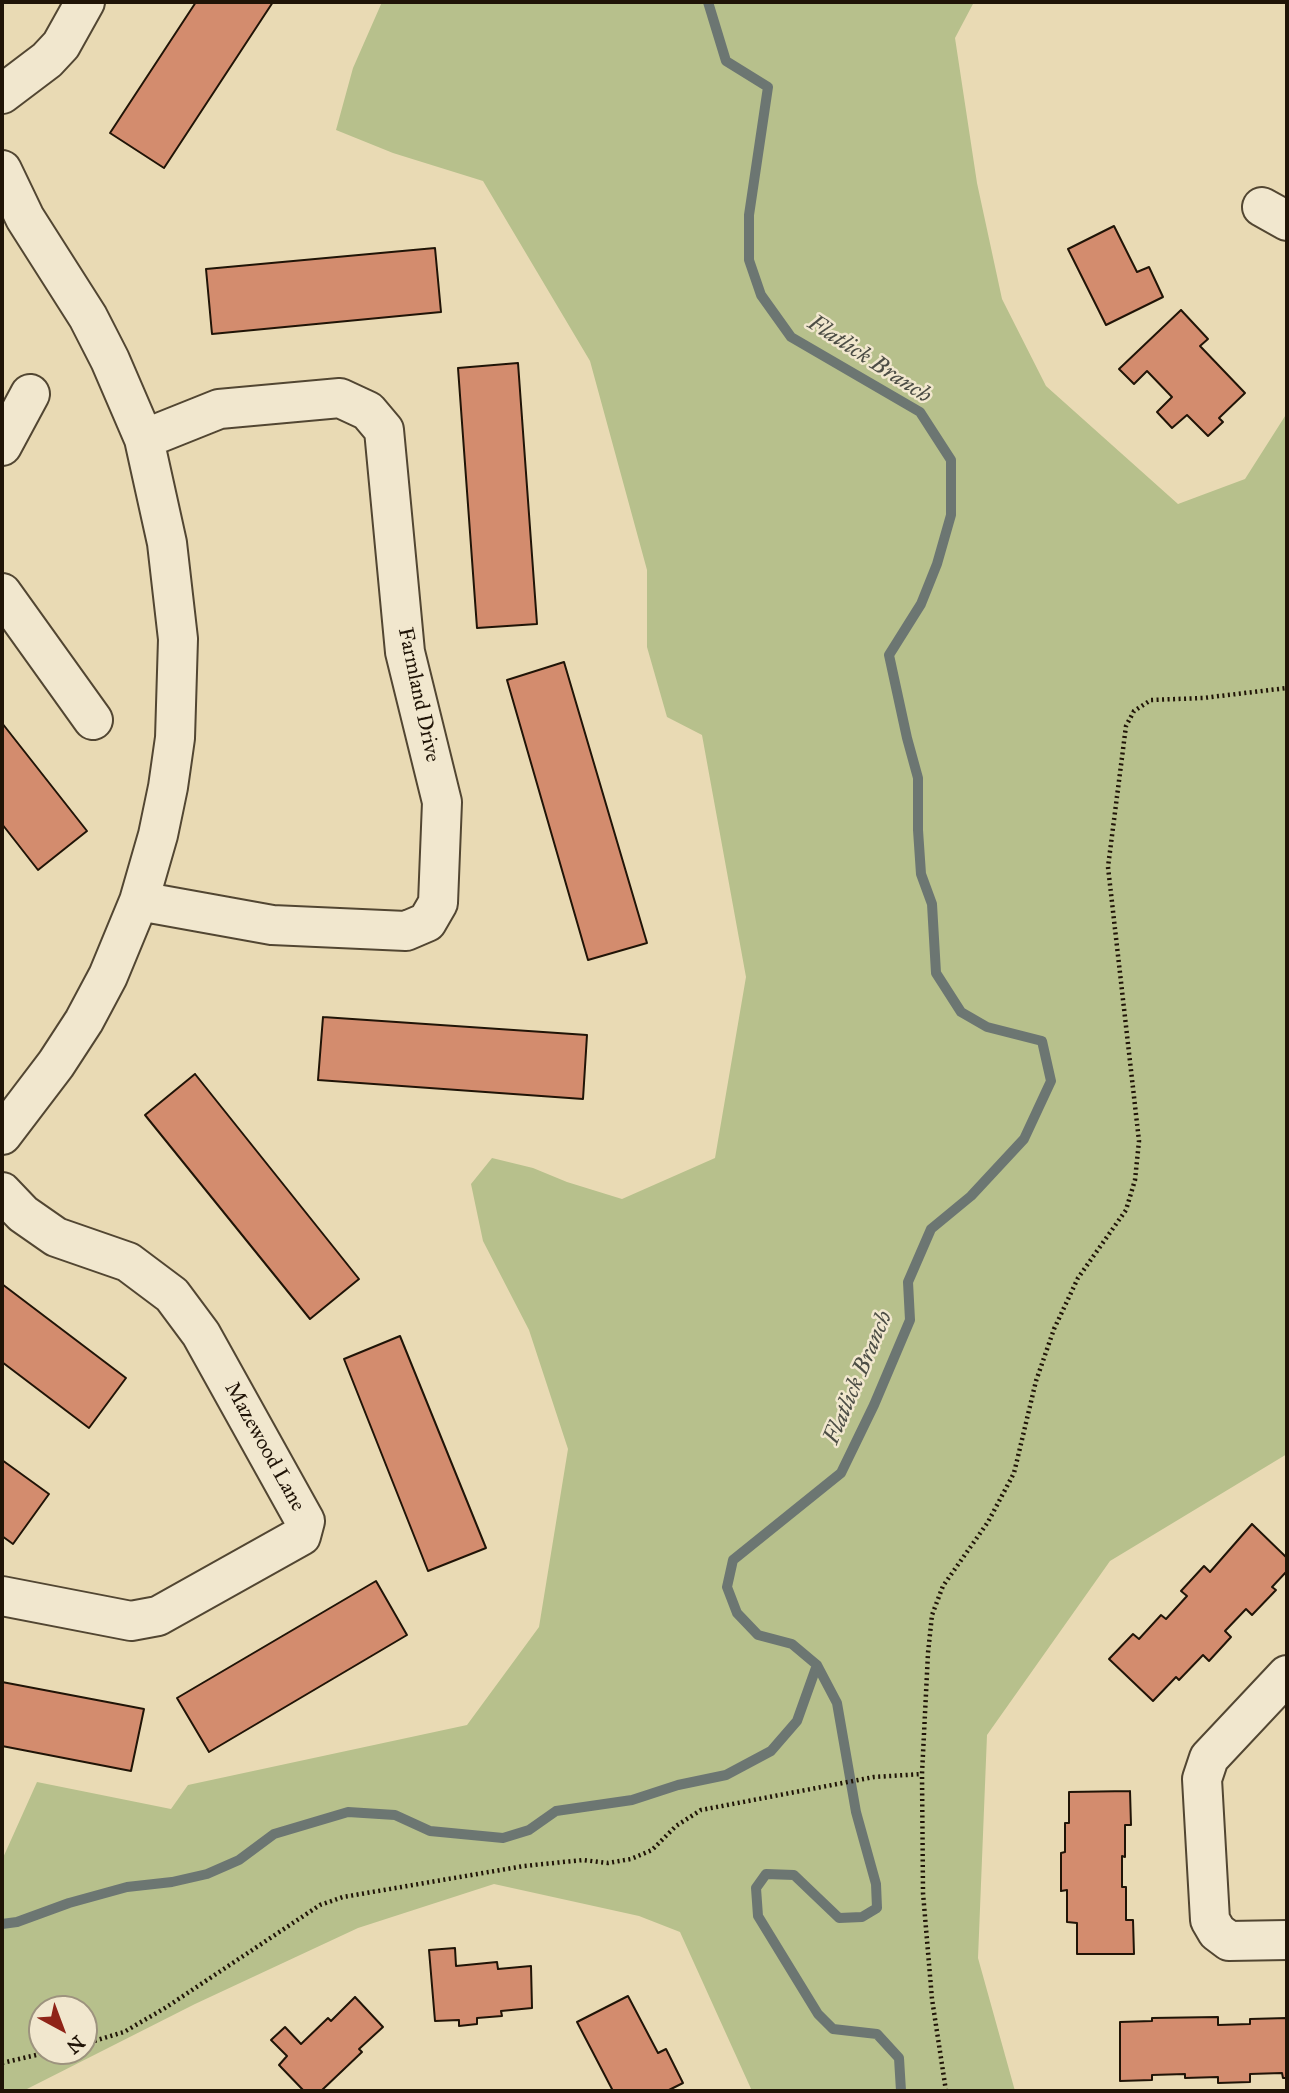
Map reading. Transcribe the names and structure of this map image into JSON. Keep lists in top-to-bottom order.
{
  "streets": {
    "street": ["Farmland Drive", "Mazewood Lane"]
  },
  "water": ["Flatlick Branch"],
  "north": "bottom right"
}
